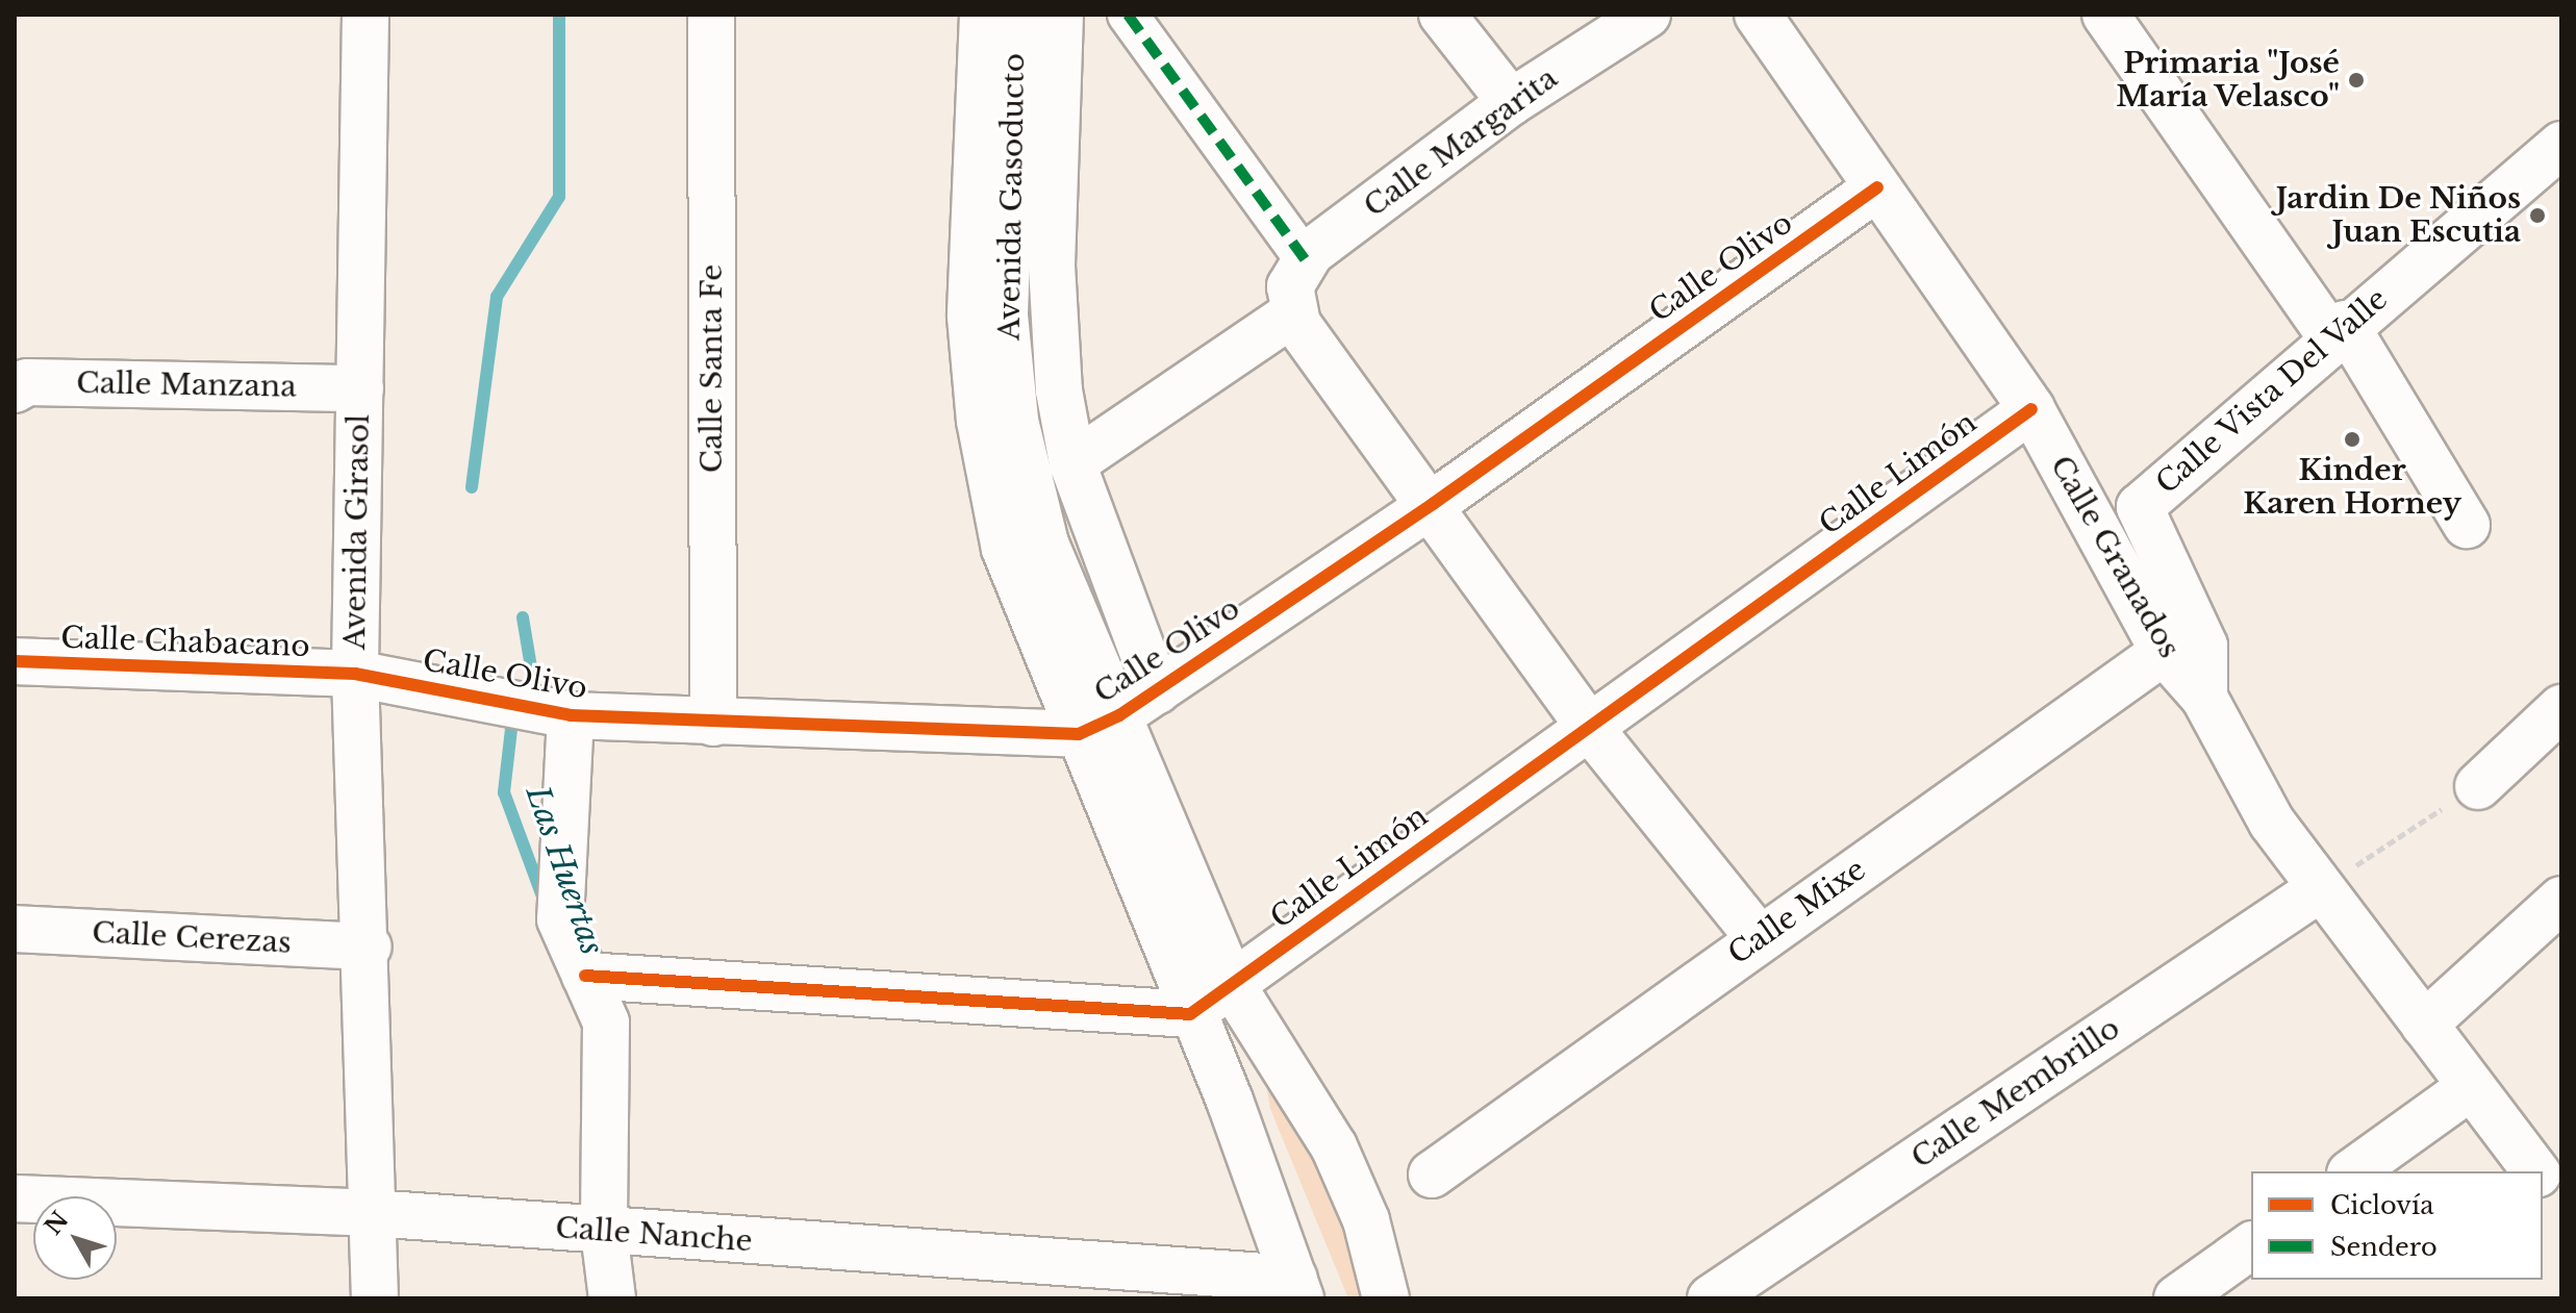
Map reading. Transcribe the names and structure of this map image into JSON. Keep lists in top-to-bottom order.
{
  "streets": {
    "street": [
      "Calle Margarita",
      "Avenida Gasoducto",
      "Calle Olivo",
      "Calle Santa Fe",
      "Calle Manzana",
      "Calle Vista Del Valle",
      "Calle Limón",
      "Avenida Girasol",
      "Calle Granados",
      "Calle Chabacano",
      "Calle Mixe",
      "Calle Cerezas",
      "Calle Membrillo",
      "Calle Nanche"
    ]
  },
  "crossings": [
    ["Avenida Gasoducto", "Calle Olivo"],
    ["Avenida Gasoducto", "Calle Limón"],
    ["Avenida Gasoducto", "Calle Nanche"],
    ["Calle Olivo", "Calle Santa Fe"],
    ["Calle Olivo", "Avenida Girasol"],
    ["Calle Olivo", "Calle Granados"],
    ["Calle Olivo", "Calle Chabacano"],
    ["Calle Manzana", "Avenida Girasol"],
    ["Calle Vista Del Valle", "Calle Granados"],
    ["Calle Limón", "Calle Granados"],
    ["Avenida Girasol", "Calle Chabacano"],
    ["Avenida Girasol", "Calle Cerezas"],
    ["Avenida Girasol", "Calle Nanche"],
    ["Calle Granados", "Calle Mixe"],
    ["Calle Granados", "Calle Membrillo"]
  ],
  "water": ["Las Huertas"],
  "places": ["Primaria \"José María Velasco\"", "Jardin De Niños Juan Escutia", "Kinder Karen Horney"],
  "legend": ["Ciclovía", "Sendero"],
  "north": "top left"
}
